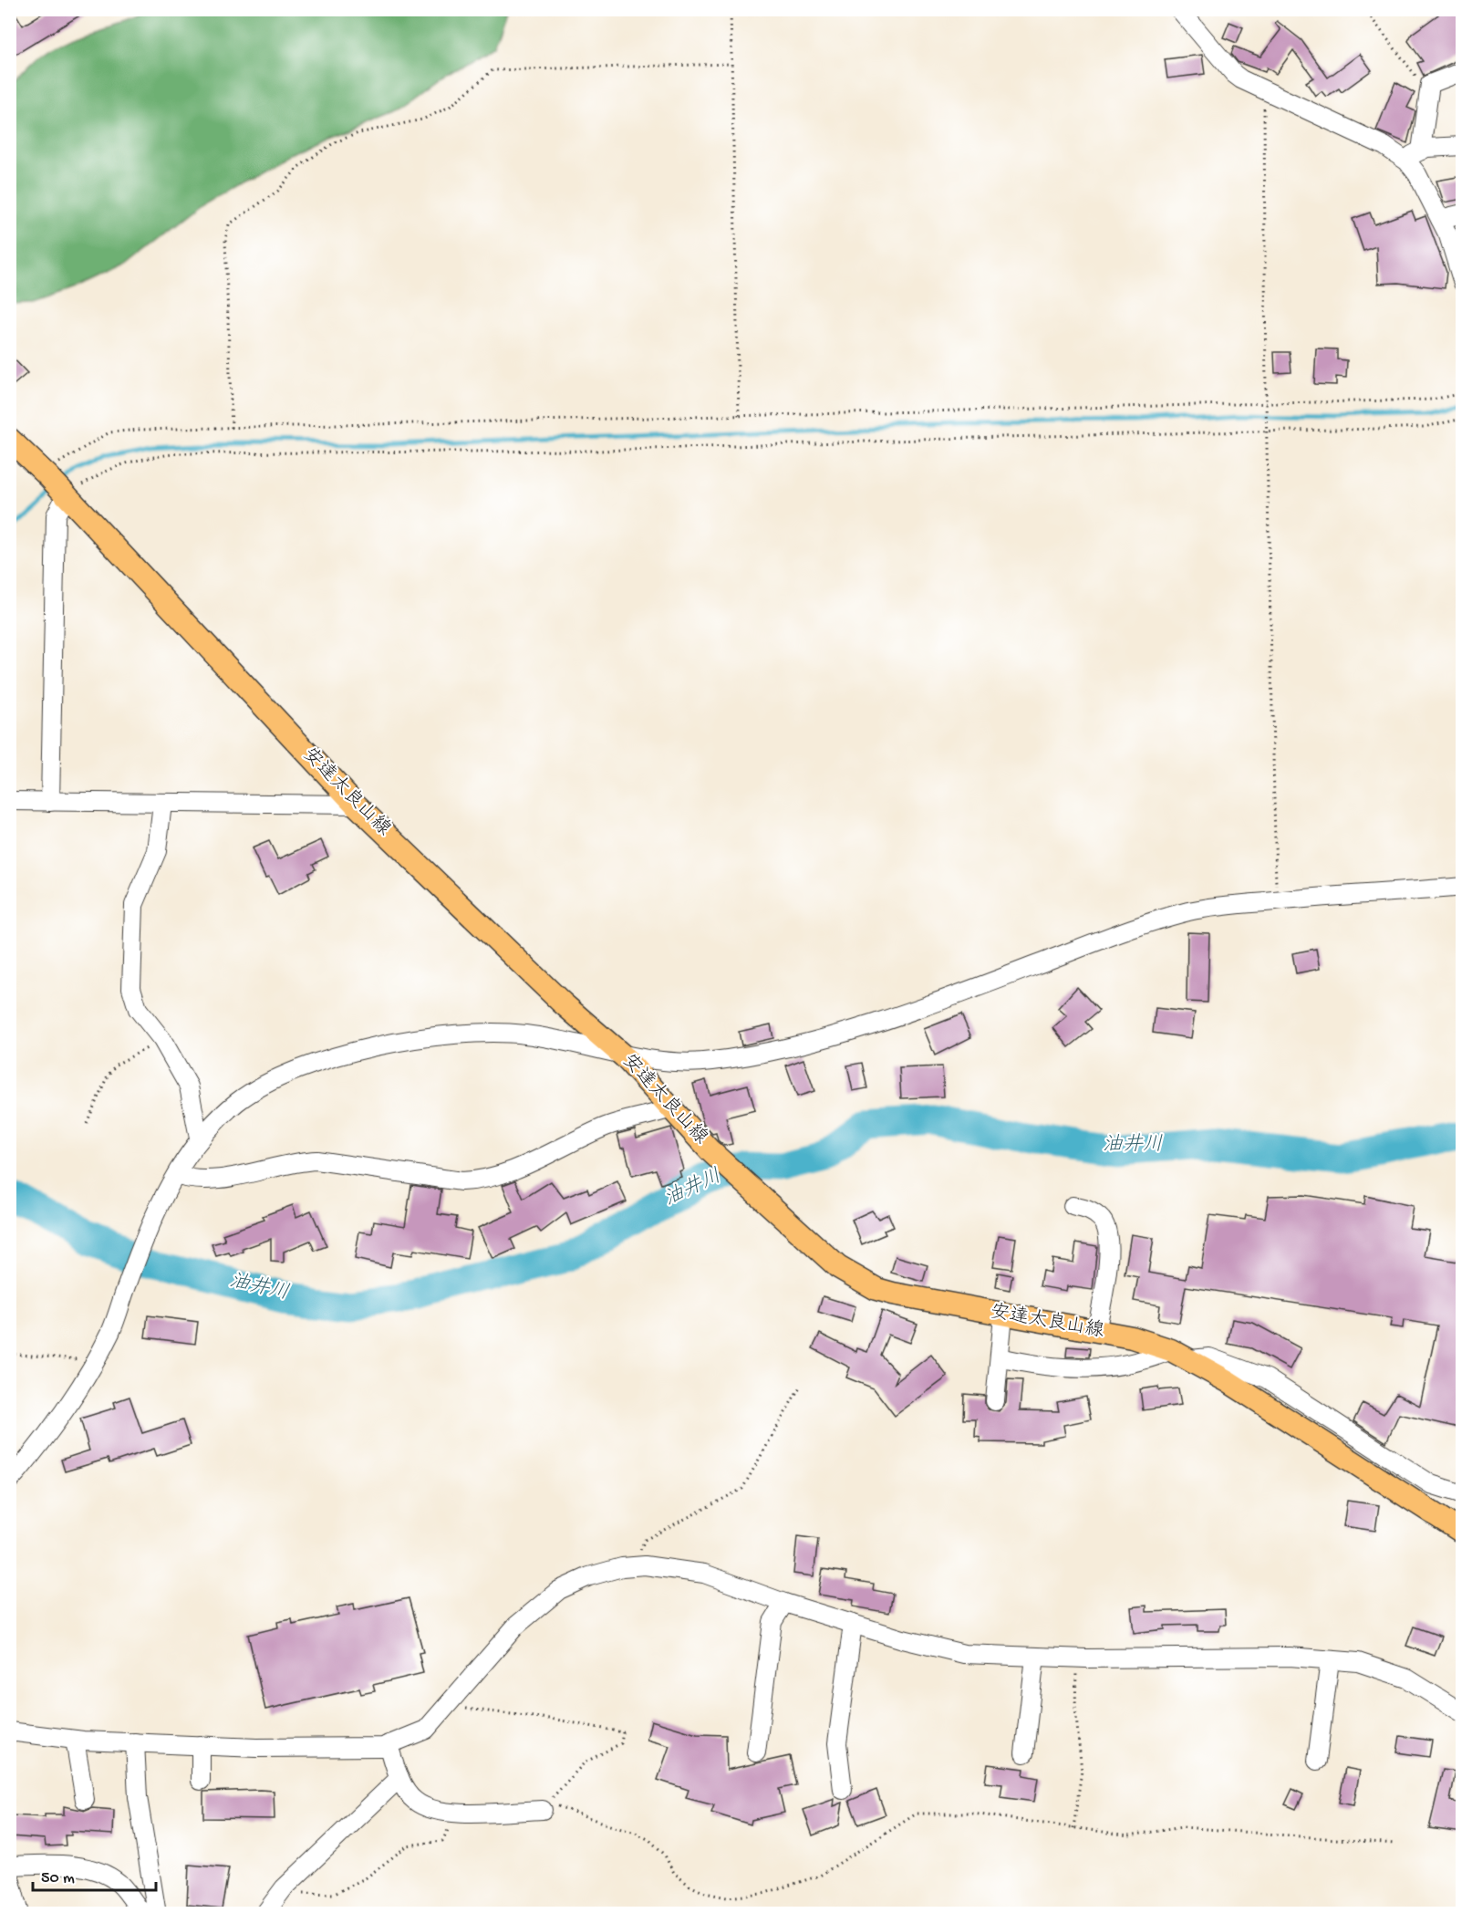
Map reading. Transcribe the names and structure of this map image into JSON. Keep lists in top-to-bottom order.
{
  "streets": {
    "main road": ["安達太良山線"]
  },
  "water": ["油井川"],
  "scale_bar": "50 m"
}
